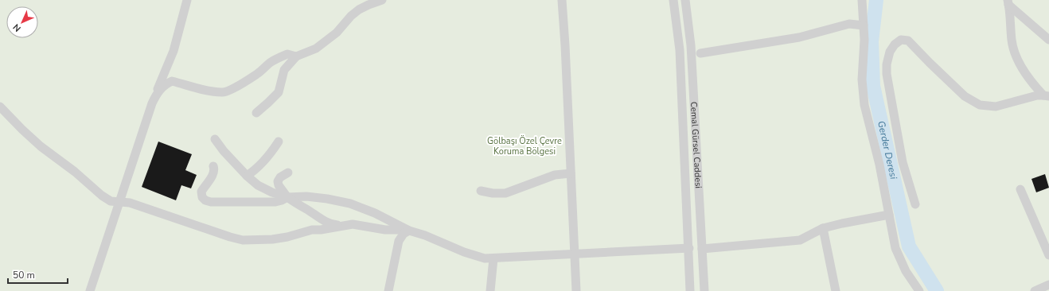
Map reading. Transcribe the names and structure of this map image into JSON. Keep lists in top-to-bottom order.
{
  "streets": {
    "street": ["Cemal Gürsel Caddesi"]
  },
  "water": ["Gerder Deresi"],
  "parks": ["Gölbaşı Özel Çevre Koruma Bölgesi"],
  "scale_bar": "50 m",
  "north": "bottom left"
}
